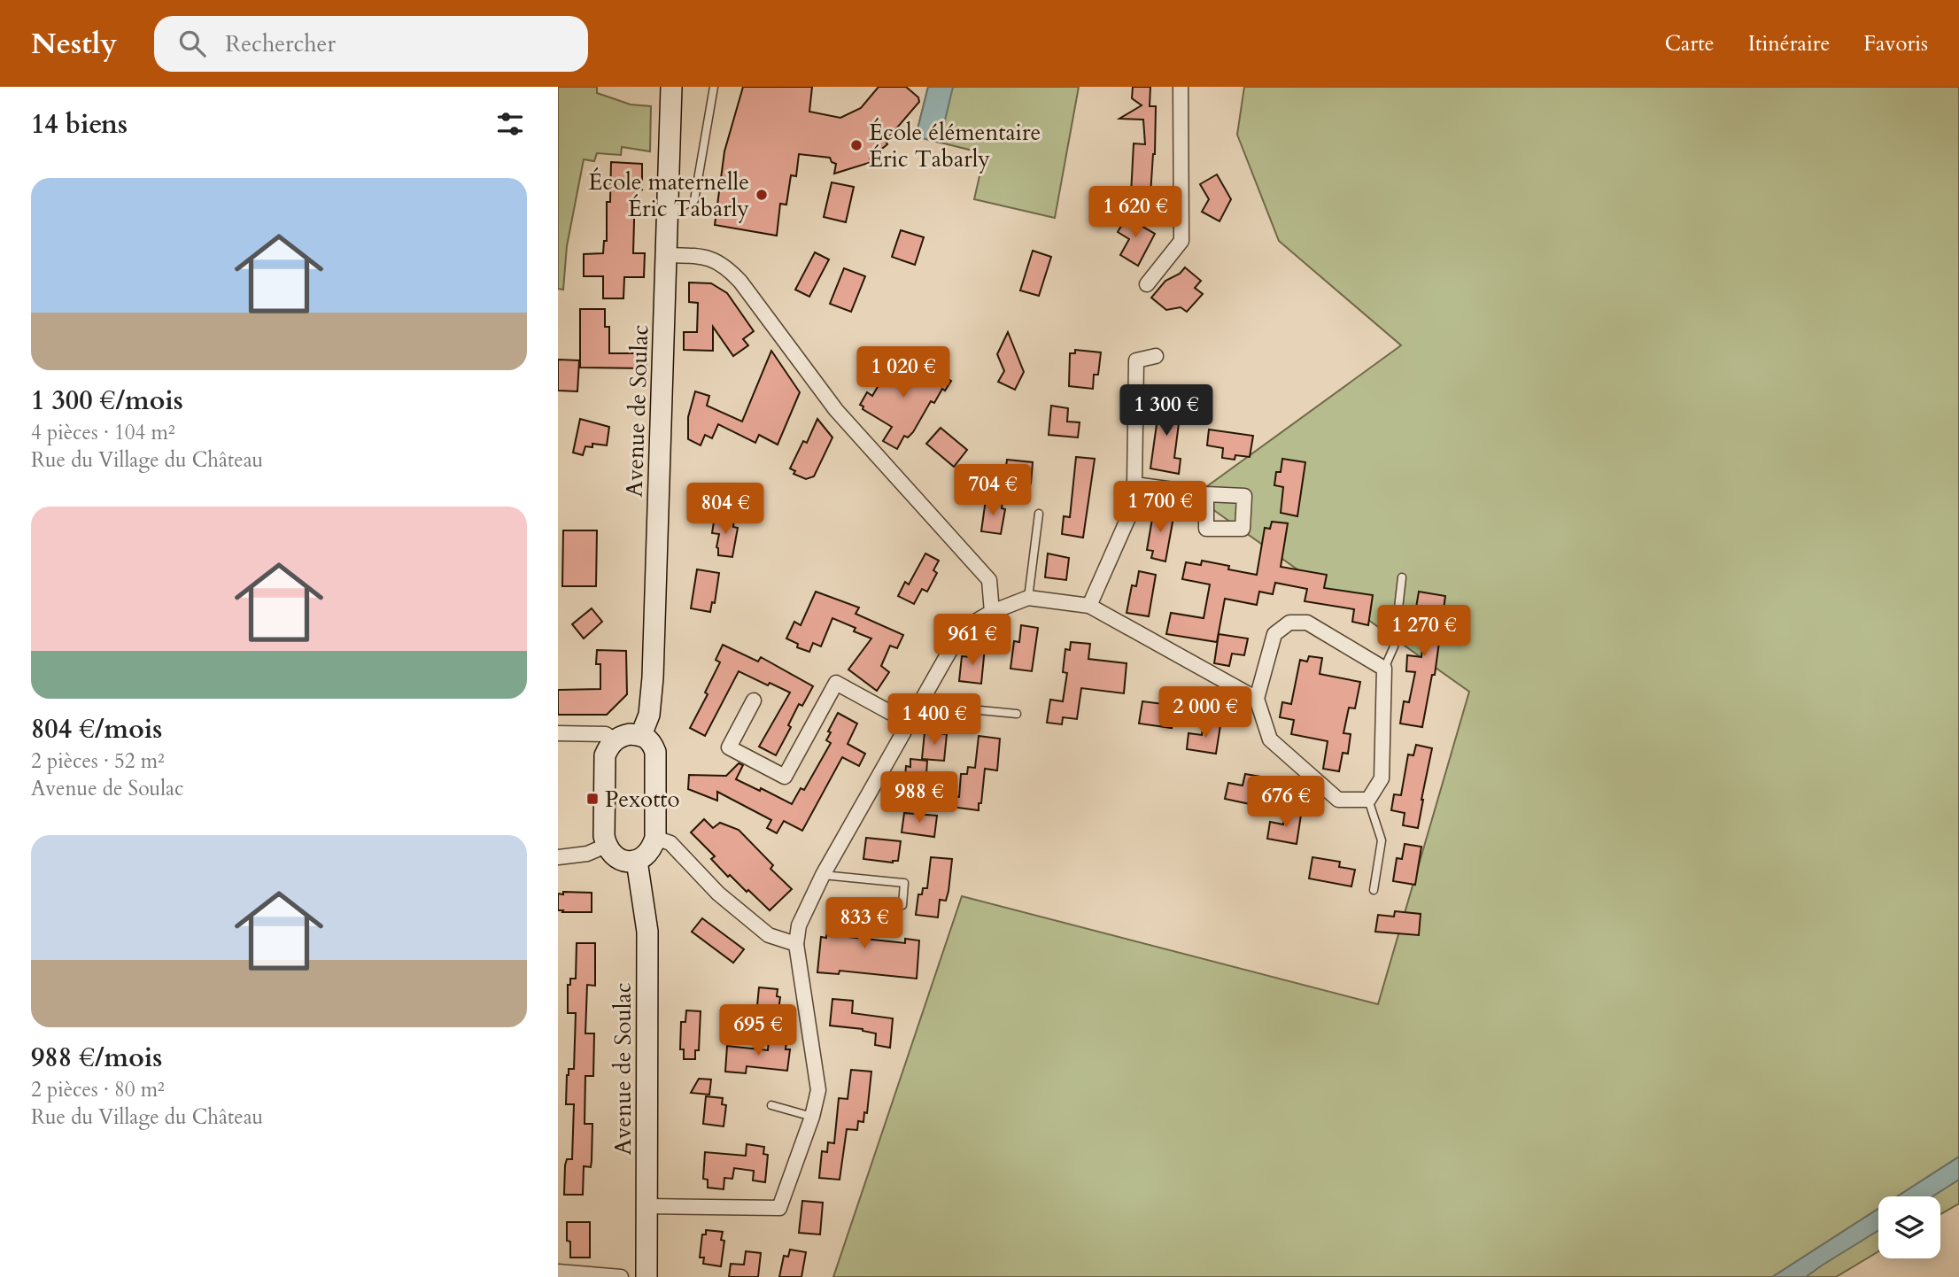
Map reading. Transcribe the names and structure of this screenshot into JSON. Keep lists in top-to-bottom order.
{
  "streets": {
    "main road": ["Avenue de Soulac"]
  },
  "places": {
    "other": ["École élémentaire Éric Tabarly", "École maternelle Éric Tabarly"],
    "transit": ["Pexotto"]
  },
  "page": {
    "header": "Nestly",
    "search": "Rechercher",
    "nav": ["Carte", "Itinéraire", "Favoris"],
    "heading": "14 biens",
    "list": [
      {
        "name": "1 300 €/mois",
        "note": "4 pièces · 104 m² · Rue du Village du Château"
      },
      {
        "name": "804 €/mois",
        "note": "2 pièces · 52 m² · Avenue de Soulac"
      },
      {
        "name": "988 €/mois",
        "note": "2 pièces · 80 m² · Rue du Village du Château"
      }
    ],
    "price": [
      "1 620 €",
      "1 020 €",
      "1 300 €",
      "704 €",
      "1 700 €",
      "804 €",
      "1 270 €",
      "961 €",
      "2 000 €",
      "1 400 €",
      "988 €",
      "676 €",
      "833 €",
      "695 €"
    ]
  }
}
